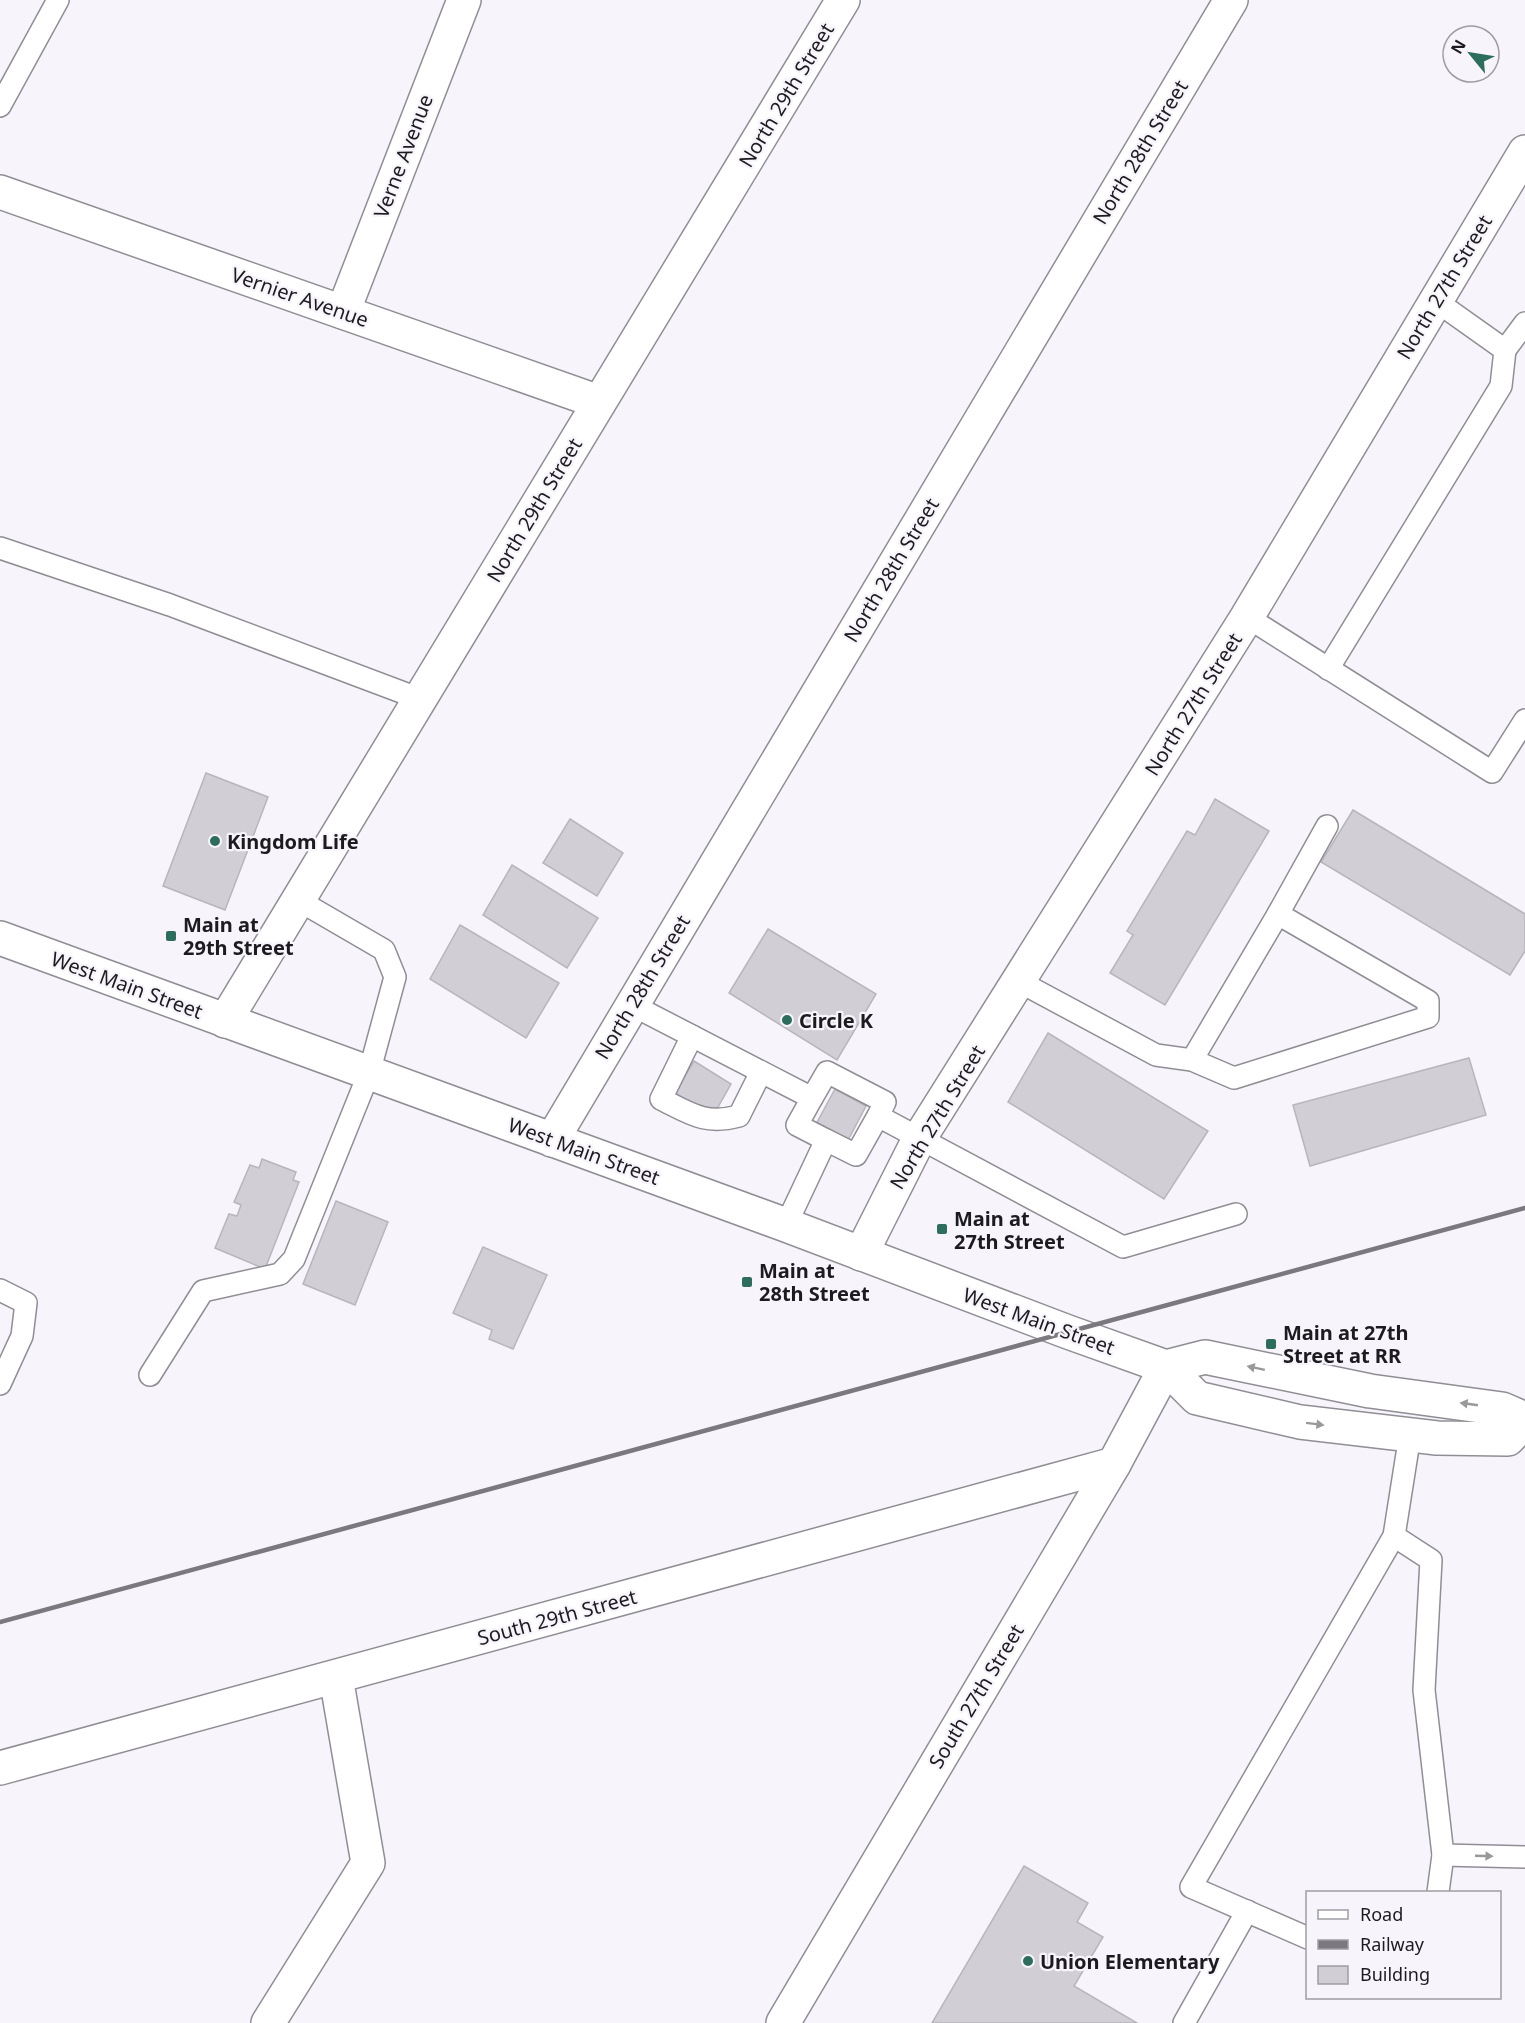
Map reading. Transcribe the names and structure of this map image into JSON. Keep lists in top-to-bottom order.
{
  "streets": {
    "street": [
      "North 29th Street",
      "North 28th Street",
      "Verne Avenue",
      "North 27th Street",
      "Vernier Avenue",
      "West Main Street",
      "South 29th Street",
      "South 27th Street"
    ]
  },
  "crossings": [
    ["North 29th Street", "Vernier Avenue"],
    ["North 29th Street", "West Main Street"],
    ["North 28th Street", "West Main Street"],
    ["Verne Avenue", "Vernier Avenue"],
    ["North 27th Street", "West Main Street"],
    ["West Main Street", "South 27th Street"],
    ["South 29th Street", "South 27th Street"]
  ],
  "places": {
    "other": ["Kingdom Life", "Circle K", "Union Elementary"],
    "transit": [
      "Main at 29th Street",
      "Main at 27th Street",
      "Main at 28th Street",
      "Main at 27th Street at RR"
    ]
  },
  "legend": ["Road", "Railway", "Building"],
  "north": "top left"
}
